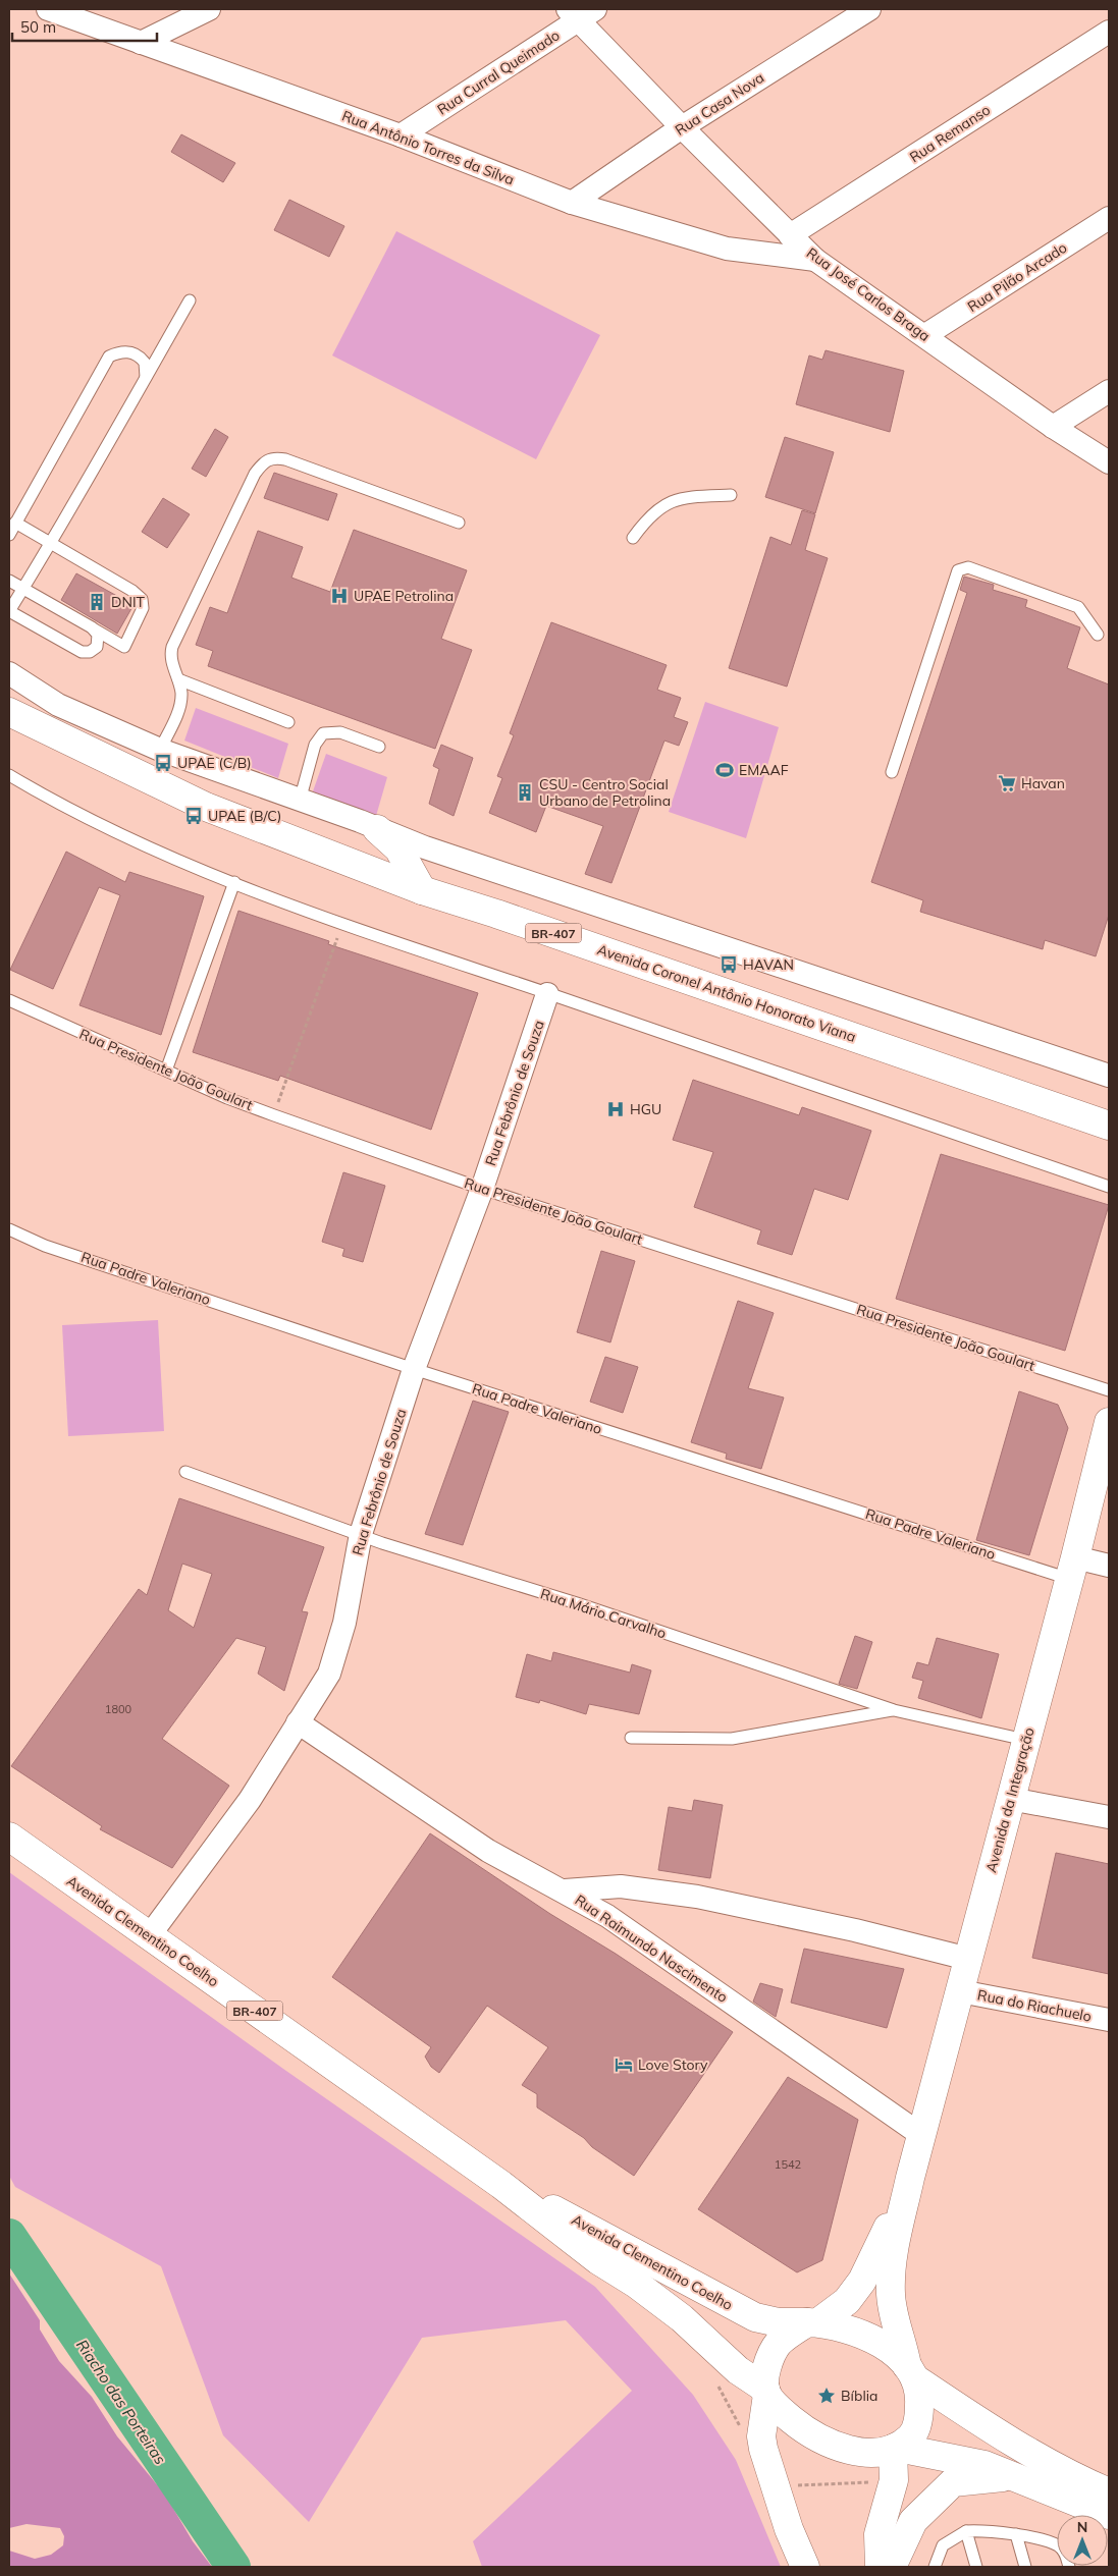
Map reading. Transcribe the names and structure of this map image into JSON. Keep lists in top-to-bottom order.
{
  "streets": {
    "main road": [
      "BR-407",
      "Avenida Coronel Antônio Honorato Viana",
      "Avenida da Integração",
      "Avenida Clementino Coelho"
    ],
    "street": [
      "Rua Curral Queimado",
      "Rua Casa Nova",
      "Rua Remanso",
      "Rua Antônio Torres da Silva",
      "Rua Pilão Arcado",
      "Rua José Carlos Braga",
      "Rua Febrônio de Souza",
      "Rua Raimundo Nascimento",
      "Rua do Riachuelo"
    ],
    "lane": ["Rua Presidente João Goulart", "Rua Padre Valeriano", "Rua Mário Carvalho"]
  },
  "crossings": [
    ["Rua Curral Queimado", "Rua Antônio Torres da Silva"],
    ["Rua Curral Queimado", "Rua José Carlos Braga"],
    ["Rua Casa Nova", "Rua Antônio Torres da Silva"],
    ["Rua Casa Nova", "Rua José Carlos Braga"],
    ["Rua Remanso", "Rua José Carlos Braga"],
    ["Rua Antônio Torres da Silva", "Rua José Carlos Braga"],
    ["Rua Pilão Arcado", "Rua José Carlos Braga"],
    ["Rua Presidente João Goulart", "Rua Febrônio de Souza"],
    ["Rua Febrônio de Souza", "Rua Padre Valeriano"],
    ["Rua Febrônio de Souza", "Rua Mário Carvalho"],
    ["Rua Febrônio de Souza", "Avenida Clementino Coelho"],
    ["Rua Febrônio de Souza", "Rua Raimundo Nascimento"],
    ["Rua Padre Valeriano", "Avenida da Integração"],
    ["Rua Mário Carvalho", "Avenida da Integração"],
    ["Avenida da Integração", "Avenida Clementino Coelho"],
    ["Avenida da Integração", "Rua Raimundo Nascimento"],
    ["Avenida da Integração", "Rua do Riachuelo"]
  ],
  "water": ["Riacho das Porteiras"],
  "places": {
    "hospital": ["UPAE Petrolina", "HGU"],
    "building": ["DNIT", "CSU - Centro Social Urbano de Petrolina"],
    "bus stop": ["UPAE (C/B)", "UPAE (B/C)", "HAVAN"],
    "sports": ["EMAAF"],
    "supermarket": ["Havan"],
    "hotel": ["Love Story"],
    "place": ["Bíblia"]
  },
  "house_numbers": ["1800", "1542"],
  "scale_bar": "50 m",
  "north": "top"
}
